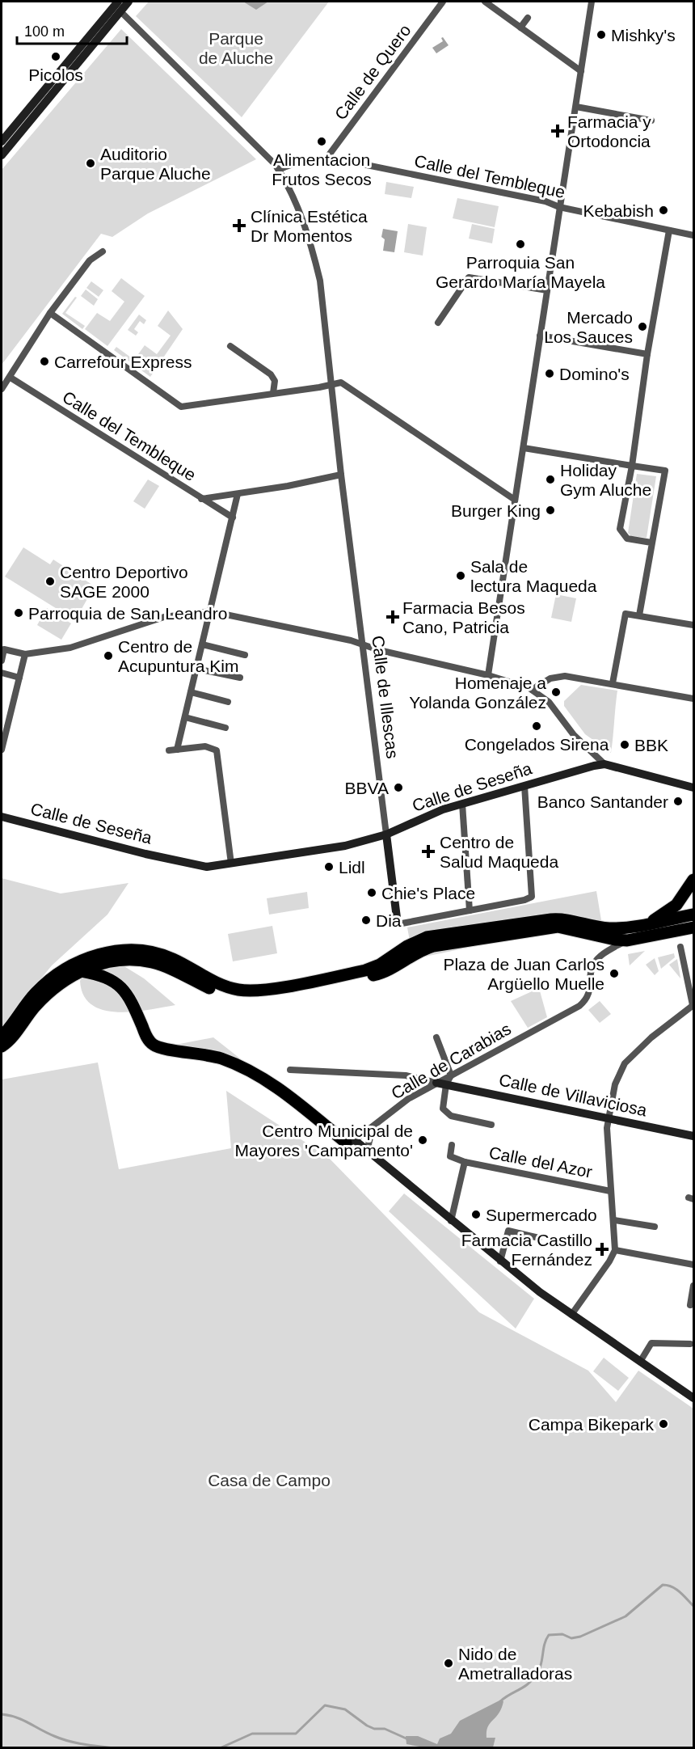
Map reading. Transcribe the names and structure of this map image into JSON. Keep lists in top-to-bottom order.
{
  "streets": {
    "street": [
      "Calle de Quero",
      "Calle del Tembleque",
      "Calle de Illescas",
      "Calle de Seseña",
      "Calle de Carabias",
      "Calle de Villaviciosa",
      "Calle del Azor"
    ]
  },
  "crossings": [
    ["Calle de Quero", "Calle del Tembleque"],
    ["Calle del Tembleque", "Calle de Illescas"],
    ["Calle de Illescas", "Calle de Seseña"],
    ["Calle de Carabias", "Calle de Villaviciosa"]
  ],
  "parks": ["Parque de Aluche", "Casa de Campo"],
  "places": {
    "other": [
      "Mishky's",
      "Picolos",
      "Alimentacion Frutos Secos",
      "Auditorio Parque Aluche",
      "Kebabish",
      "Parroquia San Gerardo María Mayela",
      "Mercado Los Sauces",
      "Carrefour Express",
      "Domino's",
      "Holiday Gym Aluche",
      "Burger King",
      "Sala de lectura Maqueda",
      "Centro Deportivo SAGE 2000",
      "Parroquia de San Leandro",
      "Centro de Acupuntura Kim",
      "Homenaje a Yolanda González",
      "Congelados Sirena",
      "BBK",
      "BBVA",
      "Banco Santander",
      "Lidl",
      "Chie's Place",
      "Dia",
      "Plaza de Juan Carlos Argüello Muelle",
      "Centro Municipal de Mayores 'Campamento'",
      "Supermercado",
      "Campa Bikepark",
      "Nido de Ametralladoras"
    ],
    "health": [
      "Farmacia y Ortodoncia",
      "Clínica Estética Dr Momentos",
      "Farmacia Besos Cano, Patricia",
      "Centro de Salud Maqueda",
      "Farmacia Castillo Fernández"
    ]
  },
  "scale_bar": "100 m"
}
